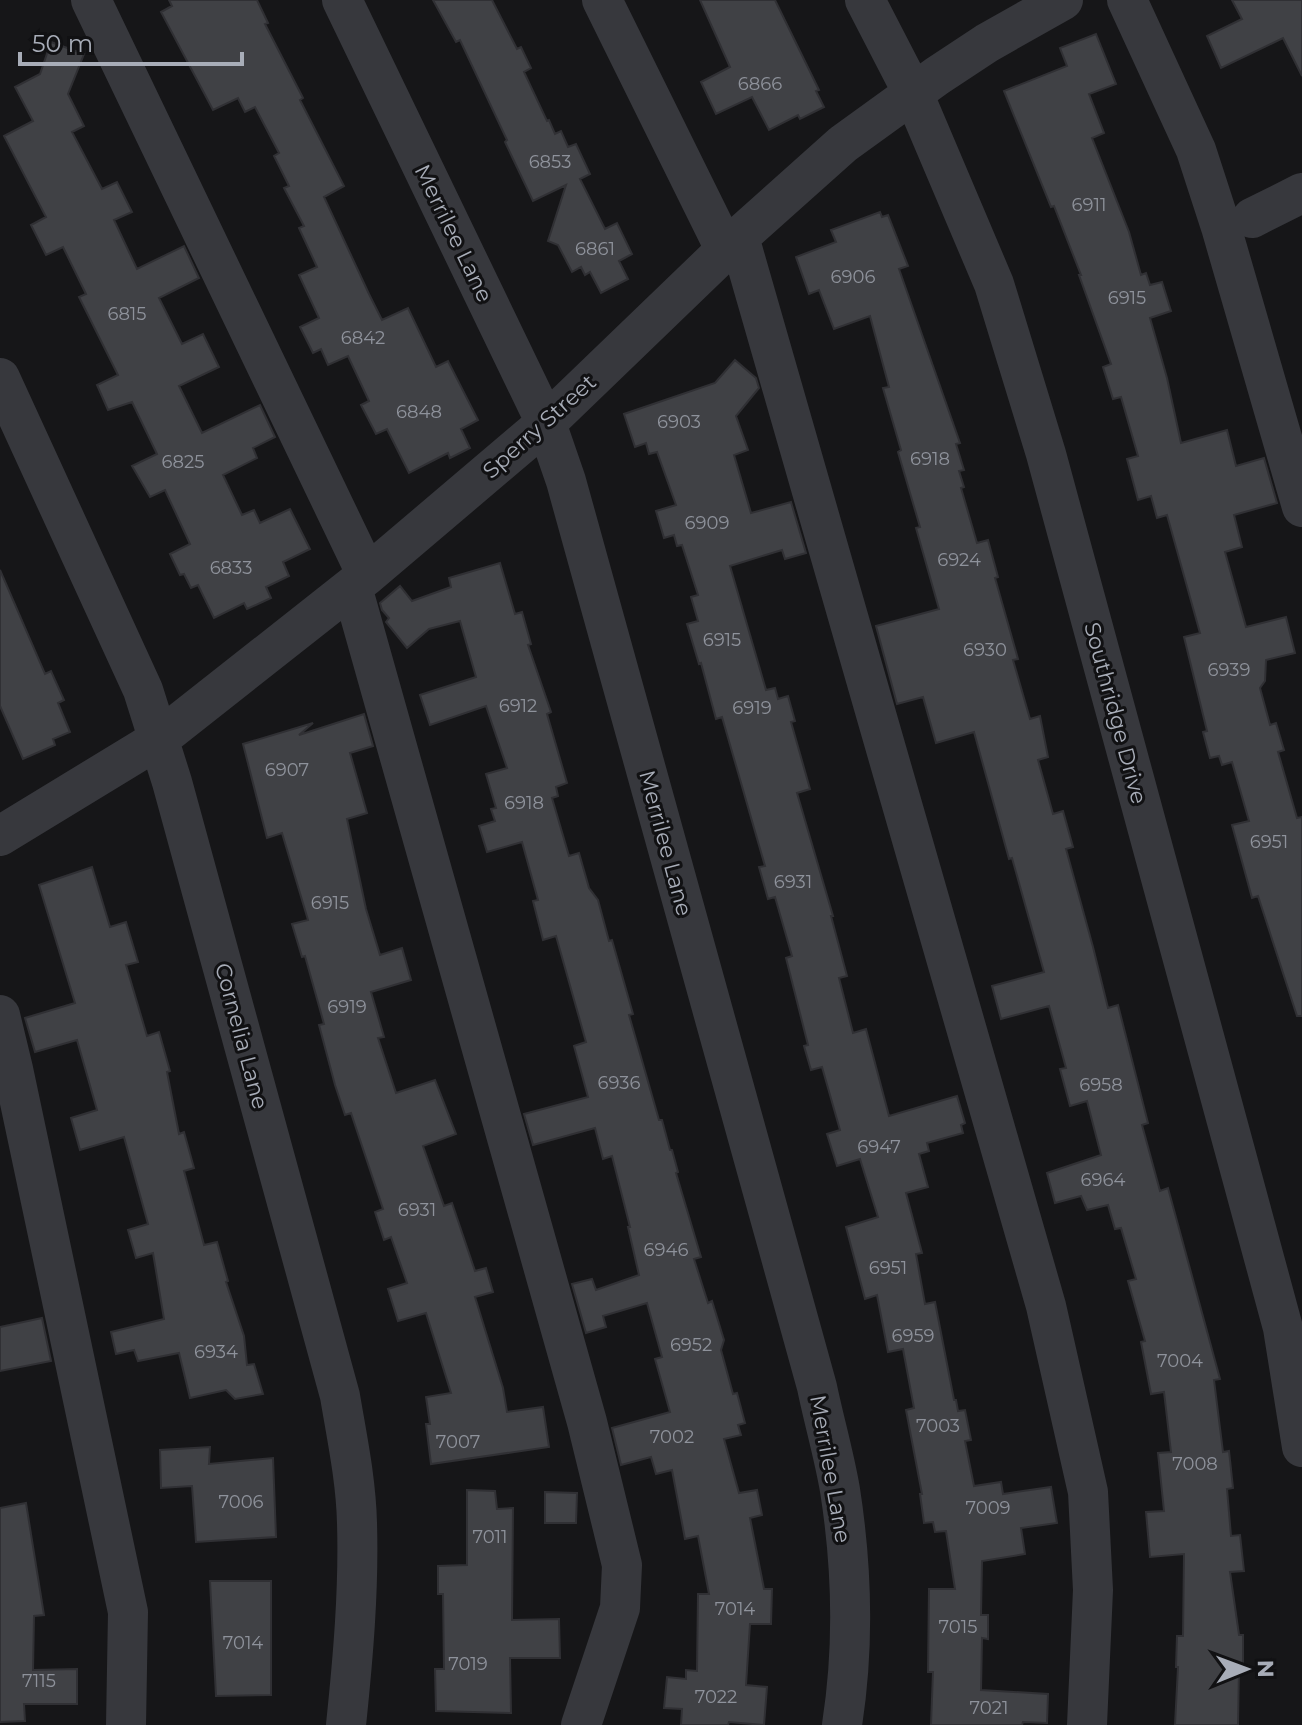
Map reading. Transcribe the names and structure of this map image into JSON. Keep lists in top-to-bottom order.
{
  "streets": {
    "street": [
      "Merrilee Lane",
      "Sperry Street",
      "Southridge Drive",
      "Cornelia Lane"
    ]
  },
  "crossings": [
    ["Merrilee Lane", "Sperry Street"],
    ["Sperry Street", "Southridge Drive"],
    ["Sperry Street", "Cornelia Lane"]
  ],
  "house_numbers": [
    "6866",
    "6853",
    "6911",
    "6861",
    "6906",
    "6915",
    "6815",
    "6842",
    "6848",
    "6903",
    "6918",
    "6825",
    "6909",
    "6924",
    "6833",
    "6915",
    "6930",
    "6939",
    "6912",
    "6919",
    "6907",
    "6918",
    "6951",
    "6931",
    "6915",
    "6919",
    "6936",
    "6958",
    "6947",
    "6964",
    "6931",
    "6946",
    "6951",
    "6959",
    "6952",
    "6934",
    "7004",
    "7003",
    "7002",
    "7007",
    "7008",
    "7006",
    "7009",
    "7011",
    "7014",
    "7015",
    "7014",
    "7019",
    "7115",
    "7022",
    "7021"
  ],
  "scale_bar": "50 m",
  "north": "right"
}
